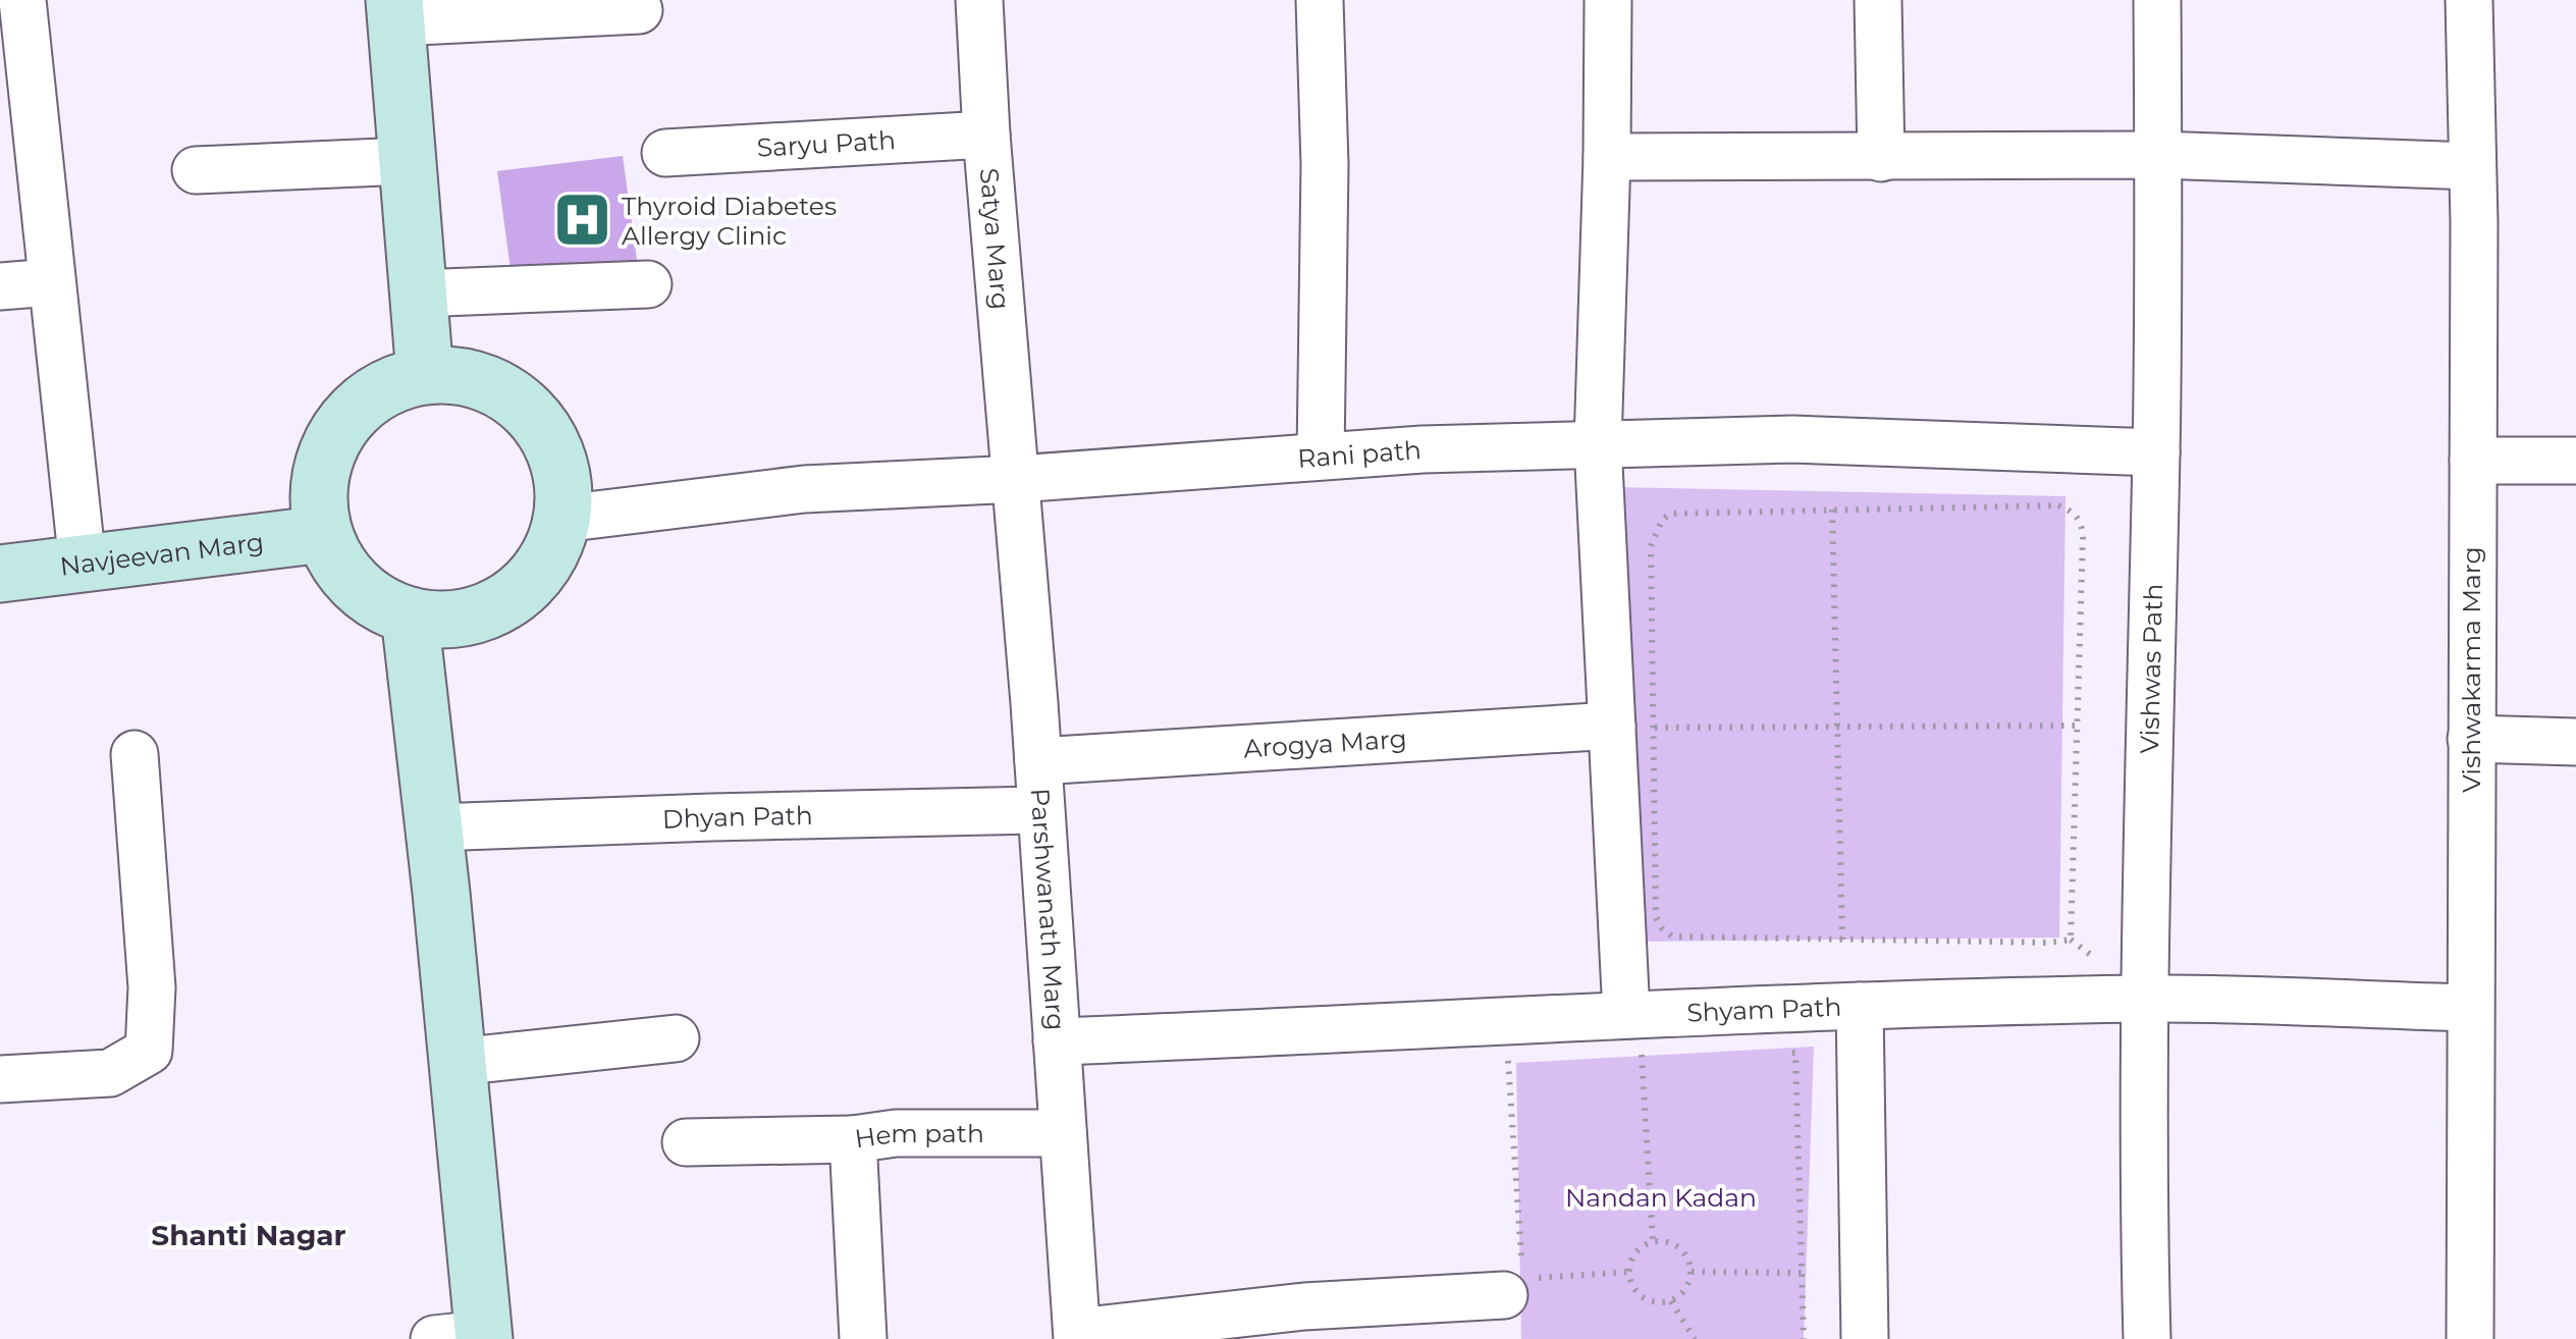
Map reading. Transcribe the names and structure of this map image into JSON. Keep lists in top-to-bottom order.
{
  "streets": {
    "street": [
      "Saryu Path",
      "Satya Marg",
      "Rani path",
      "Navjeevan Marg",
      "Vishwas Path",
      "Vishwakarma Marg",
      "Arogya Marg",
      "Dhyan Path",
      "Parshwanath Marg",
      "Shyam Path",
      "Hem path"
    ]
  },
  "crossings": [
    ["Saryu Path", "Satya Marg"],
    ["Satya Marg", "Rani path"],
    ["Satya Marg", "Parshwanath Marg"],
    ["Rani path", "Navjeevan Marg"],
    ["Rani path", "Vishwas Path"],
    ["Rani path", "Parshwanath Marg"],
    ["Vishwas Path", "Shyam Path"],
    ["Vishwakarma Marg", "Shyam Path"],
    ["Arogya Marg", "Parshwanath Marg"],
    ["Dhyan Path", "Parshwanath Marg"],
    ["Parshwanath Marg", "Shyam Path"],
    ["Parshwanath Marg", "Hem path"]
  ],
  "districts": ["Shanti Nagar"],
  "parks": ["Nandan Kadan"],
  "places": {
    "hospital": ["Thyroid Diabetes Allergy Clinic"]
  }
}
